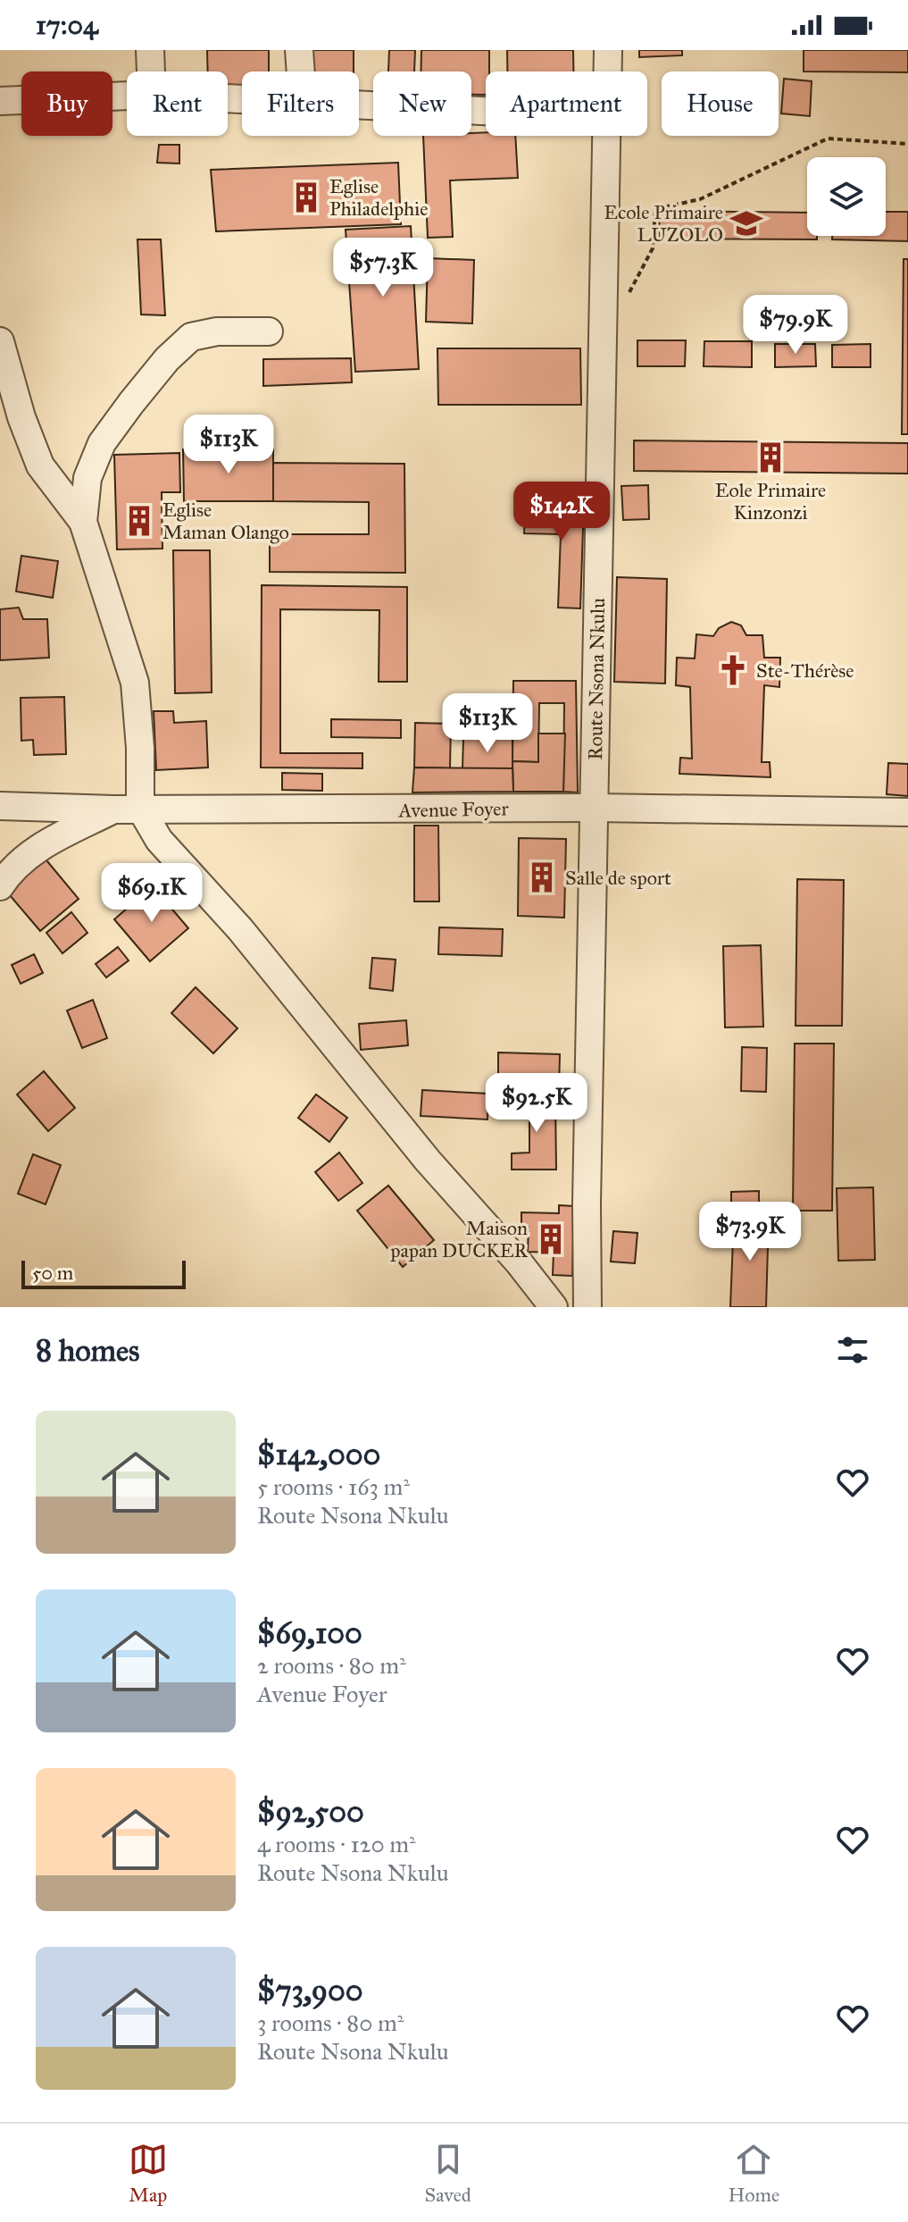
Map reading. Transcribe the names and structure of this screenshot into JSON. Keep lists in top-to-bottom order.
{
  "streets": {
    "street": ["Route Nsona Nkulu", "Avenue Foyer"]
  },
  "crossings": [
    ["Route Nsona Nkulu", "Avenue Foyer"]
  ],
  "places": {
    "building": [
      "Eglise Philadelphie",
      "Eole Primaire Kinzonzi",
      "Eglise Maman Olango",
      "Salle de sport",
      "Maison papan DUCKER"
    ],
    "school or university": ["Ecole Primaire LUZOLO"],
    "church": ["Ste-Thérèse"]
  },
  "scale_bar": "50 m",
  "page": {
    "status": "17:04",
    "chip": [
      "Buy",
      "Rent",
      "Filters",
      "New",
      "Apartment",
      "House"
    ],
    "price": [
      "$57.3K",
      "$79.9K",
      "$113K",
      "$142K",
      "$113K",
      "$69.1K",
      "$92.5K",
      "$73.9K"
    ],
    "scale": "50 m",
    "heading": "8 homes",
    "list": [
      {
        "name": "$142,000",
        "note": "5 rooms · 163 m² · Route Nsona Nkulu"
      },
      {
        "name": "$69,100",
        "note": "2 rooms · 80 m² · Avenue Foyer"
      },
      {
        "name": "$92,500",
        "note": "4 rooms · 120 m² · Route Nsona Nkulu"
      },
      {
        "name": "$73,900",
        "note": "3 rooms · 80 m² · Route Nsona Nkulu"
      }
    ],
    "tabs": ["Map", "Saved", "Home"]
  }
}
